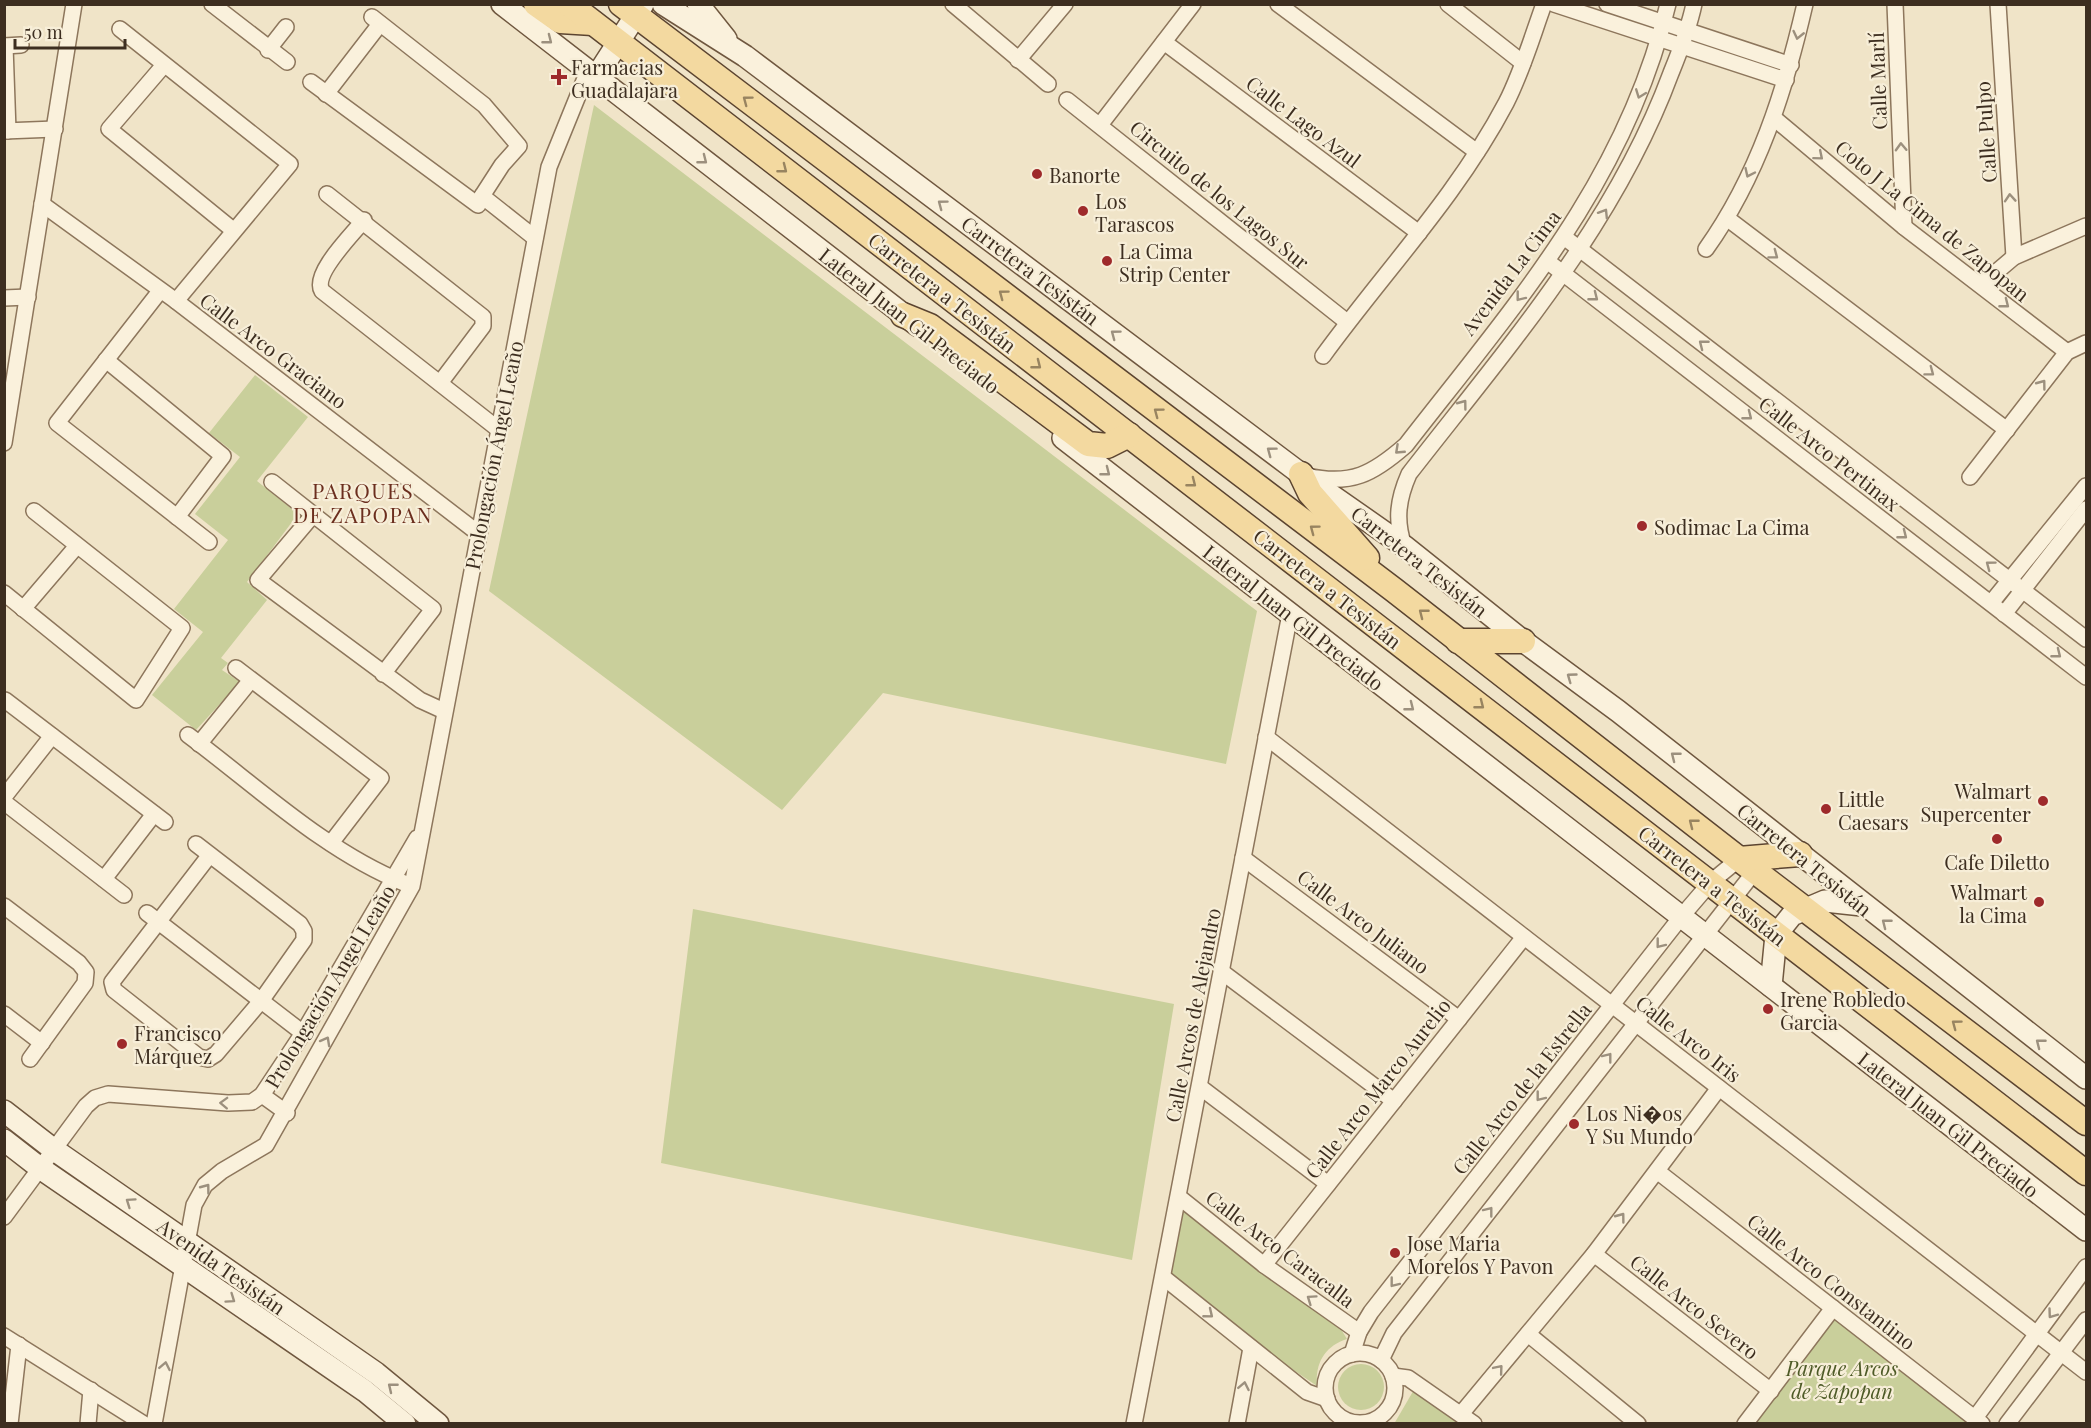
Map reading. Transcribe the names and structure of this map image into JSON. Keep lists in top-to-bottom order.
{
  "streets": {
    "main road": [
      "Carretera Tesistán",
      "Carretera a Tesistán",
      "Lateral Juan Gil Preciado",
      "Prolongación Ángel Leaño",
      "Avenida Tesistán"
    ],
    "street": [
      "Calle Marlí",
      "Calle Lago Azul",
      "Calle Pulpo",
      "Circuito de los Lagos Sur",
      "Coto J La Cima de Zapopan",
      "Avenida La Cima",
      "Calle Arco Graciano",
      "Calle Arco Pertinax",
      "Calle Arco Juliano",
      "Calle Arcos de Alejandro",
      "Calle Arco Iris",
      "Calle Arco Marco Aurelio",
      "Calle Arco de la Estrella",
      "Calle Arco Caracalla",
      "Calle Arco Constantino",
      "Calle Arco Severo"
    ]
  },
  "crossings": [
    ["Calle Marlí", "Coto J La Cima de Zapopan"],
    ["Carretera Tesistán", "Avenida La Cima"],
    ["Avenida La Cima", "Calle Arco Pertinax"],
    ["Carretera a Tesistán", "Prolongación Ángel Leaño"],
    ["Carretera a Tesistán", "Calle Arco de la Estrella"],
    ["Lateral Juan Gil Preciado", "Prolongación Ángel Leaño"],
    ["Lateral Juan Gil Preciado", "Calle Arcos de Alejandro"],
    ["Lateral Juan Gil Preciado", "Calle Arco de la Estrella"],
    ["Calle Arco Graciano", "Prolongación Ángel Leaño"],
    ["Prolongación Ángel Leaño", "Avenida Tesistán"],
    ["Calle Arco Juliano", "Calle Arcos de Alejandro"],
    ["Calle Arco Juliano", "Calle Arco Marco Aurelio"],
    ["Calle Arcos de Alejandro", "Calle Arco Iris"],
    ["Calle Arcos de Alejandro", "Calle Arco Caracalla"],
    ["Calle Arco Iris", "Calle Arco Marco Aurelio"],
    ["Calle Arco Iris", "Calle Arco de la Estrella"],
    ["Calle Arco Marco Aurelio", "Calle Arco Caracalla"],
    ["Calle Arco de la Estrella", "Calle Arco Caracalla"]
  ],
  "one_way": ["Calle Pulpo", "Carretera Tesistán"],
  "districts": ["PARQUES DE ZAPOPAN"],
  "parks": ["Parque Arcos de Zapopan"],
  "places": {
    "health": ["Farmacias Guadalajara"],
    "other": [
      "Banorte",
      "Los Tarascos",
      "La Cima Strip Center",
      "Sodimac La Cima",
      "Walmart Supercenter",
      "Little Caesars",
      "Cafe Diletto",
      "Walmart la Cima",
      "Irene Robledo Garcia",
      "Francisco Márquez",
      "Los Ni�os Y Su Mundo",
      "Jose Maria Morelos Y Pavon"
    ]
  },
  "scale_bar": "50 m"
}
